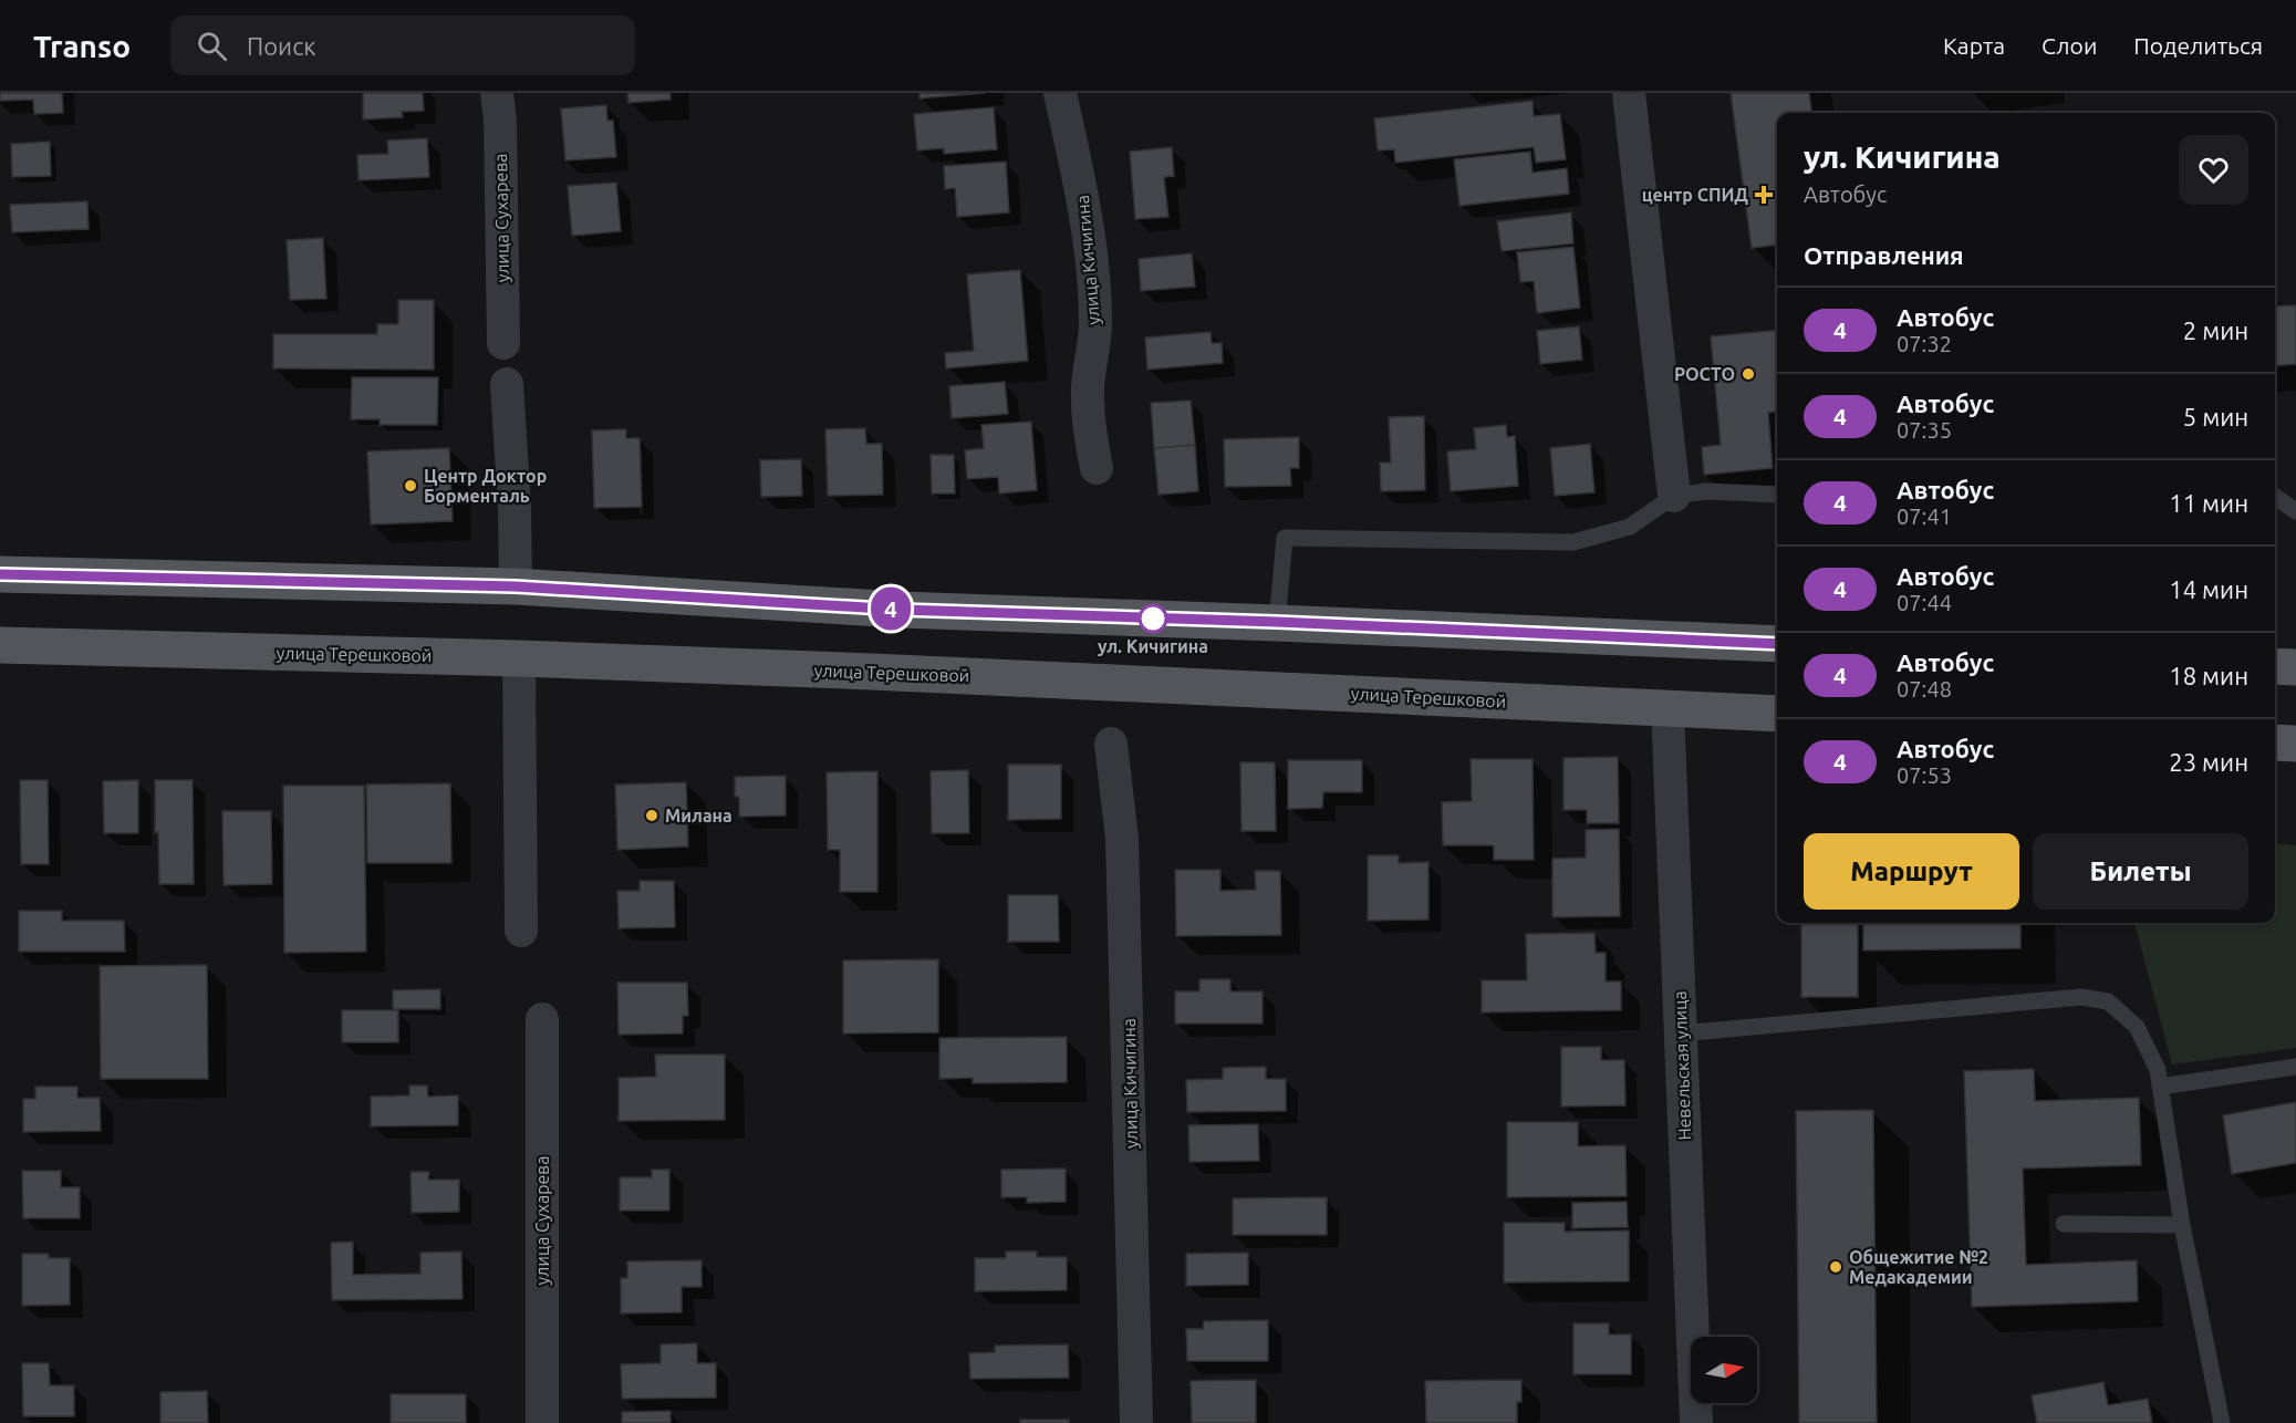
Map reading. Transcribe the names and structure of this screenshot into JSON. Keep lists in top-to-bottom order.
{
  "streets": {
    "main road": ["улица Терешковой"],
    "street": ["улица Сухарева", "улица Кичигина", "Невельская улица"]
  },
  "crossings": [
    ["улица Терешковой", "Невельская улица"]
  ],
  "places": {
    "health": ["центр СПИД"],
    "other": [
      "РОСТО",
      "Центр Доктор Борменталь",
      "ул. Кичигина",
      "Милана",
      "Общежитие №2 Медакадемии"
    ]
  },
  "lines": ["bus line 4"],
  "north": "right",
  "page": {
    "header": "Transo",
    "search": "Поиск",
    "nav": ["Карта", "Слои", "Поделиться"],
    "on_map": "4",
    "heading": [
      ["ул. Кичигина", "Автобус"],
      "Отправления"
    ],
    "list": [
      {
        "mark": "4",
        "name": "Автобус",
        "note": "07:32",
        "value": "2 мин"
      },
      {
        "mark": "4",
        "name": "Автобус",
        "note": "07:35",
        "value": "5 мин"
      },
      {
        "mark": "4",
        "name": "Автобус",
        "note": "07:41",
        "value": "11 мин"
      },
      {
        "mark": "4",
        "name": "Автобус",
        "note": "07:44",
        "value": "14 мин"
      },
      {
        "mark": "4",
        "name": "Автобус",
        "note": "07:48",
        "value": "18 мин"
      },
      {
        "mark": "4",
        "name": "Автобус",
        "note": "07:53",
        "value": "23 мин"
      }
    ],
    "buttons": ["Маршрут", "Билеты"]
  }
}
